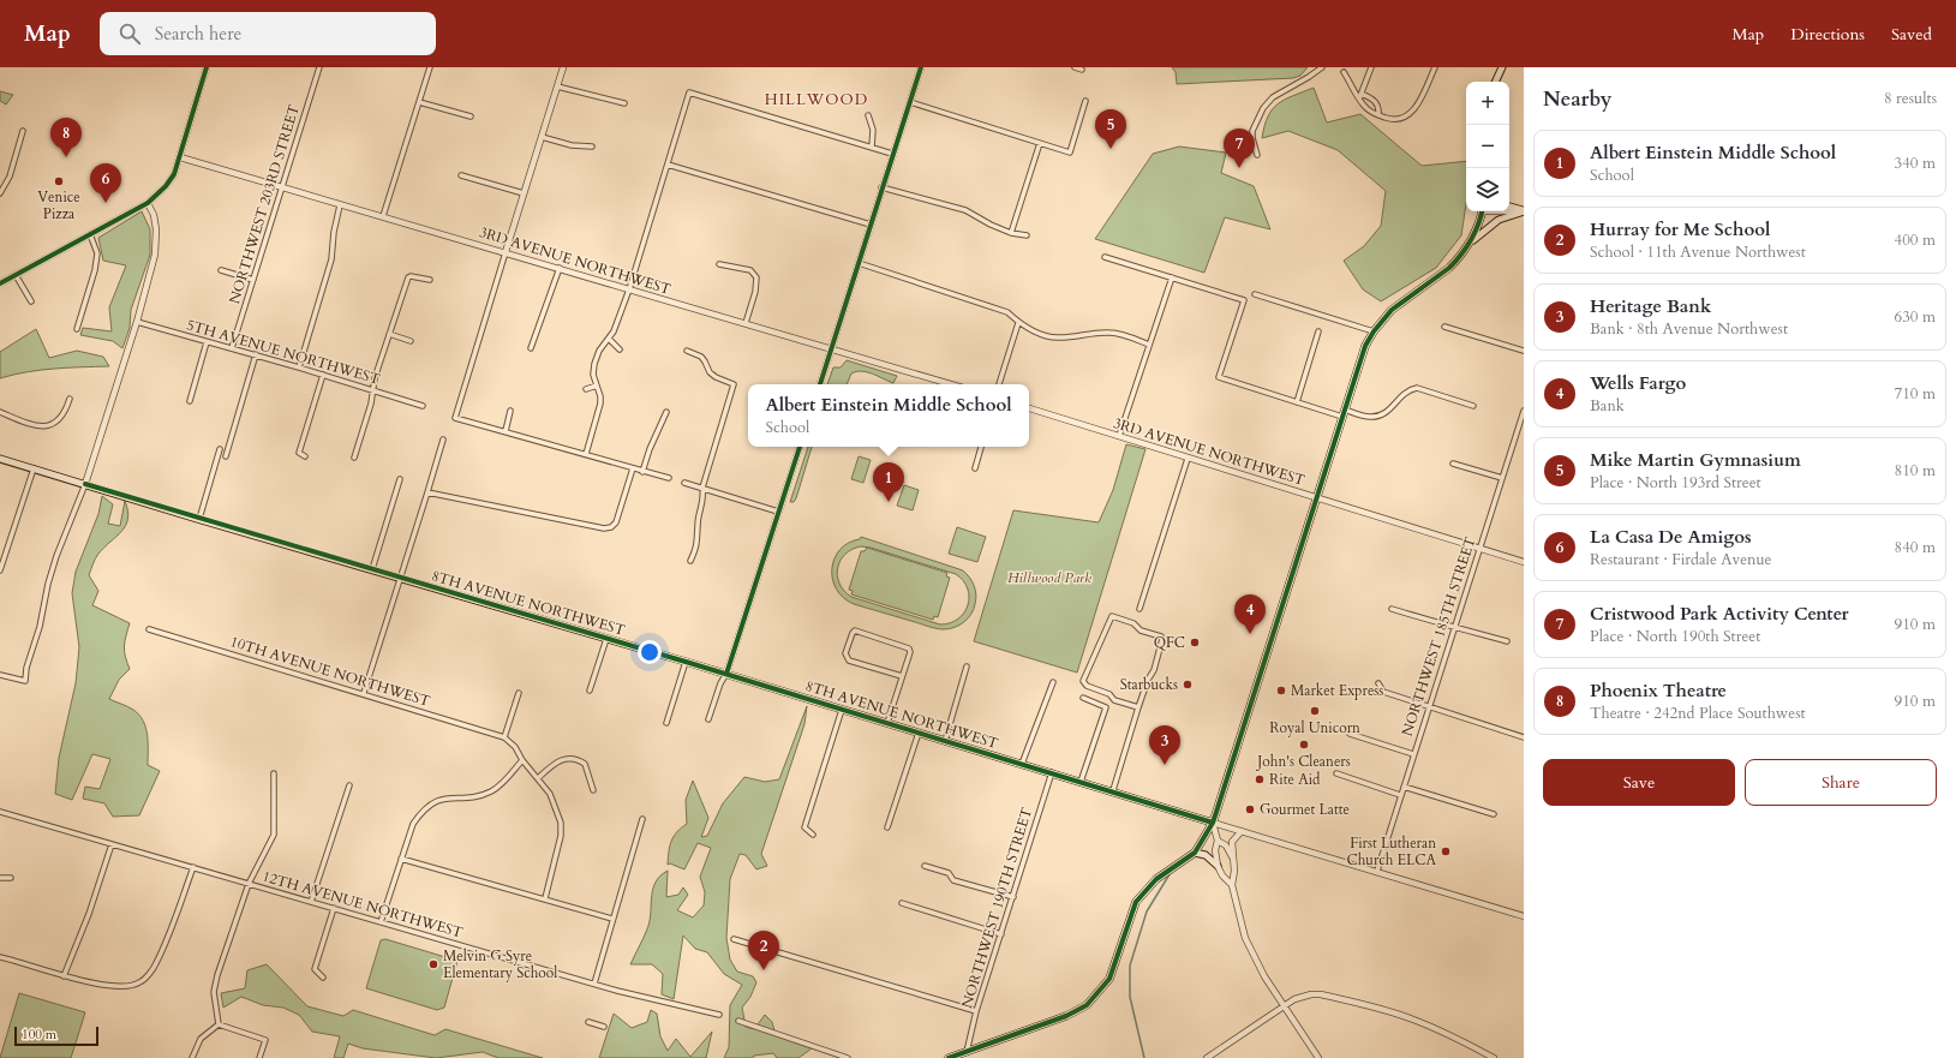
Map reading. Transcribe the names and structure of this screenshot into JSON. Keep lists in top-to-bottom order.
{
  "streets": {
    "main road": ["8TH AVENUE NORTHWEST"],
    "street": [
      "NORTHWEST 203RD STREET",
      "3RD AVENUE NORTHWEST",
      "5TH AVENUE NORTHWEST",
      "NORTHWEST 185TH STREET",
      "10TH AVENUE NORTHWEST",
      "12TH AVENUE NORTHWEST",
      "NORTHWEST 190TH STREET"
    ]
  },
  "crossings": [
    ["NORTHWEST 203RD STREET", "3RD AVENUE NORTHWEST"],
    ["NORTHWEST 203RD STREET", "5TH AVENUE NORTHWEST"],
    ["3RD AVENUE NORTHWEST", "NORTHWEST 185TH STREET"],
    ["8TH AVENUE NORTHWEST", "NORTHWEST 185TH STREET"],
    ["8TH AVENUE NORTHWEST", "NORTHWEST 190TH STREET"]
  ],
  "districts": ["HILLWOOD"],
  "parks": ["Hillwood Park"],
  "places": [
    "Venice Pizza",
    "QFC",
    "Starbucks",
    "Market Express",
    "Royal Unicorn",
    "John's Cleaners",
    "Rite Aid",
    "Gourmet Latte",
    "First Lutheran Church ELCA",
    "Melvin G Syre Elementary School"
  ],
  "scale_bar": "100 m",
  "page": {
    "header": "Map",
    "search": "Search here",
    "nav": ["Map", "Directions", "Saved"],
    "heading": ["Nearby", "8 results"],
    "map_buttons": ["+", "−"],
    "pins": [
      "5",
      "8",
      "7",
      "6",
      "1",
      "4",
      "3",
      "2"
    ],
    "list": [
      {
        "mark": "1",
        "name": "Albert Einstein Middle School",
        "note": "School",
        "value": "340 m"
      },
      {
        "mark": "2",
        "name": "Hurray for Me School",
        "note": "School · 11th Avenue Northwest",
        "value": "400 m"
      },
      {
        "mark": "3",
        "name": "Heritage Bank",
        "note": "Bank · 8th Avenue Northwest",
        "value": "630 m"
      },
      {
        "mark": "4",
        "name": "Wells Fargo",
        "note": "Bank",
        "value": "710 m"
      },
      {
        "mark": "5",
        "name": "Mike Martin Gymnasium",
        "note": "Place · North 193rd Street",
        "value": "810 m"
      },
      {
        "mark": "6",
        "name": "La Casa De Amigos",
        "note": "Restaurant · Firdale Avenue",
        "value": "840 m"
      },
      {
        "mark": "7",
        "name": "Cristwood Park Activity Center",
        "note": "Place · North 190th Street",
        "value": "910 m"
      },
      {
        "mark": "8",
        "name": "Phoenix Theatre",
        "note": "Theatre · 242nd Place Southwest",
        "value": "910 m"
      }
    ],
    "popup": ["Albert Einstein Middle School", "School"],
    "buttons": ["Save", "Share"],
    "scale": "100 m"
  }
}
